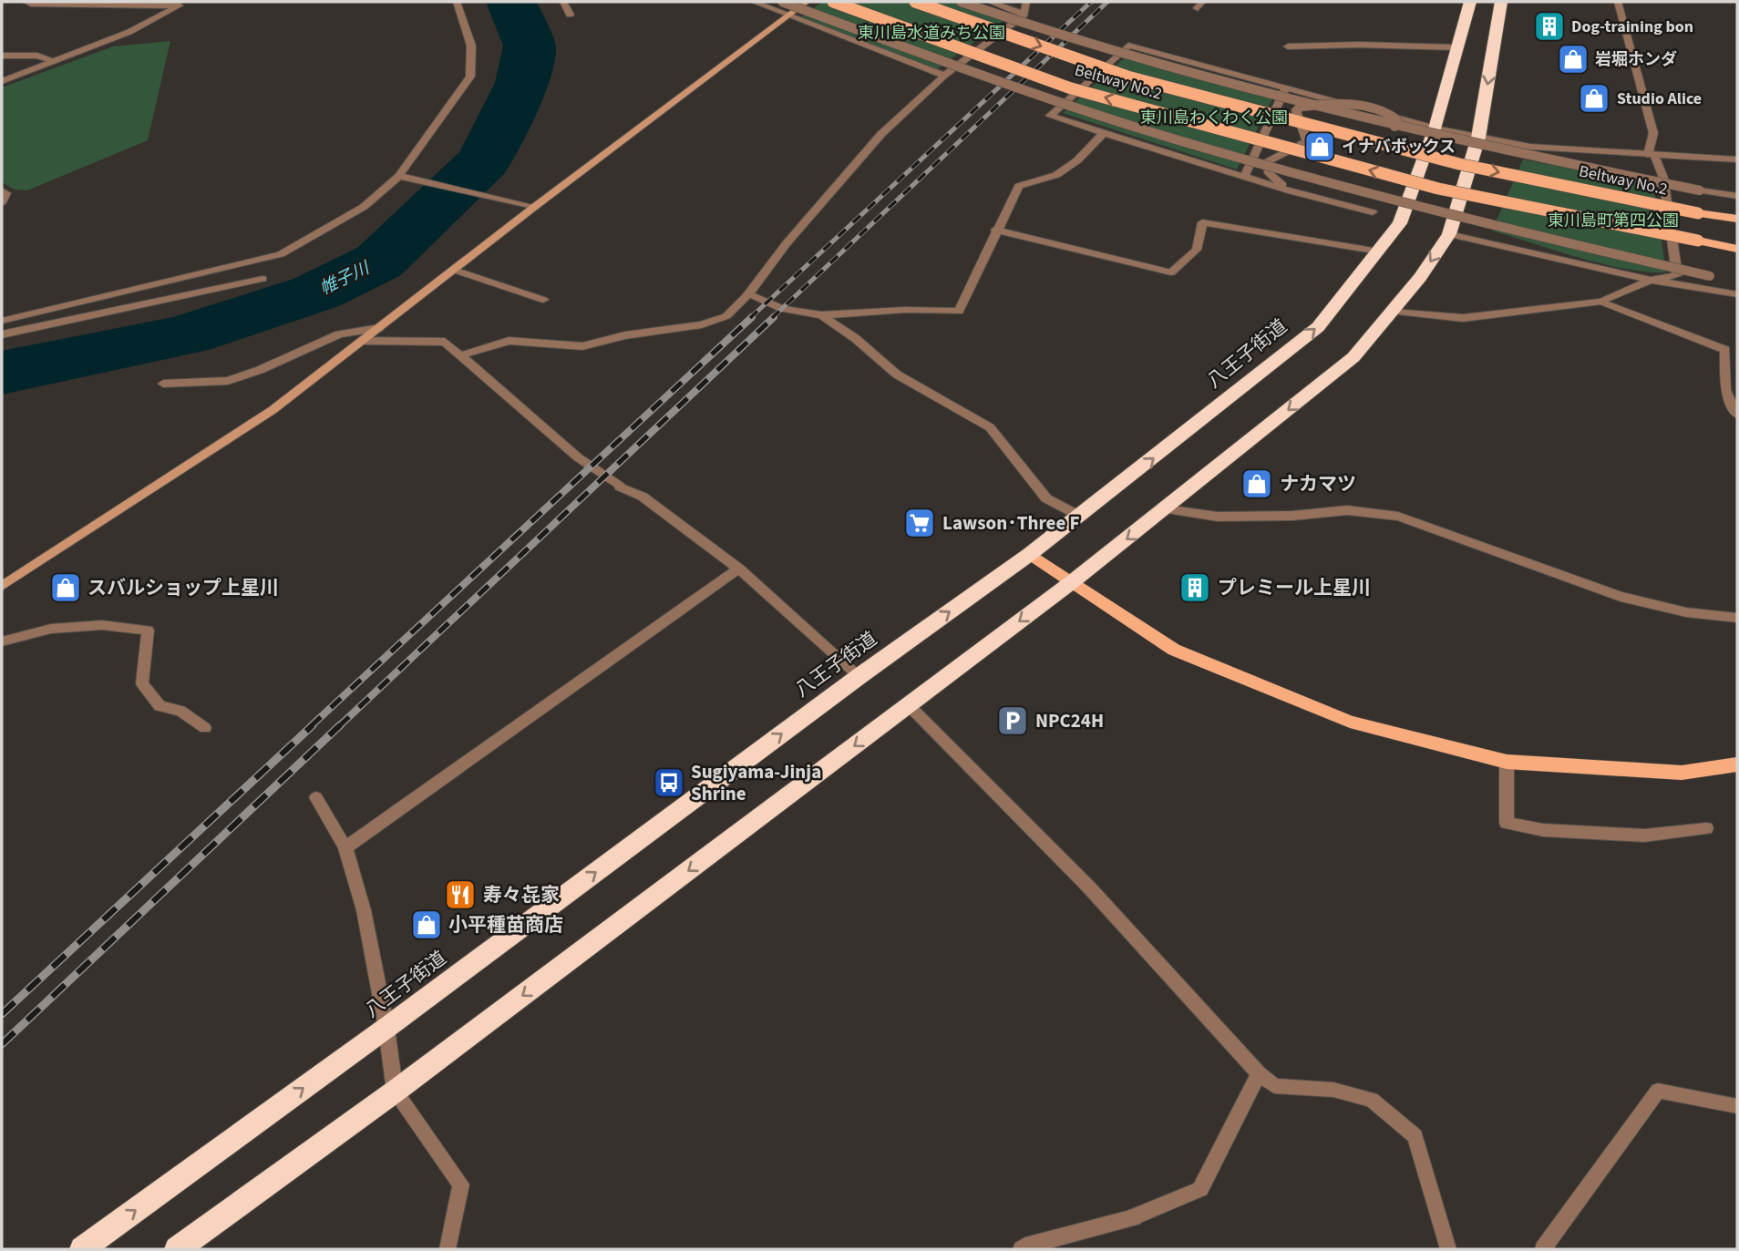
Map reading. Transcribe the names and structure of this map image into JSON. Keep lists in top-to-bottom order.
{
  "streets": {
    "highway": ["八王子街道"],
    "main road": ["Beltway No.2"]
  },
  "water": ["帷子川"],
  "parks": ["東川島水道みち公園", "東川島わくわく公園", "東川島町第四公園"],
  "places": {
    "building": ["Dog-training bon", "プレミール上星川"],
    "shop": [
      "岩堀ホンダ",
      "Studio Alice",
      "イナバボックス",
      "ナカマツ",
      "スバルショップ上星川",
      "小平種苗商店"
    ],
    "supermarket": ["Lawson･Three F"],
    "parking": ["NPC24H"],
    "bus stop": ["Sugiyama-Jinja Shrine"],
    "restaurant": ["寿々㐂家"]
  }
}
